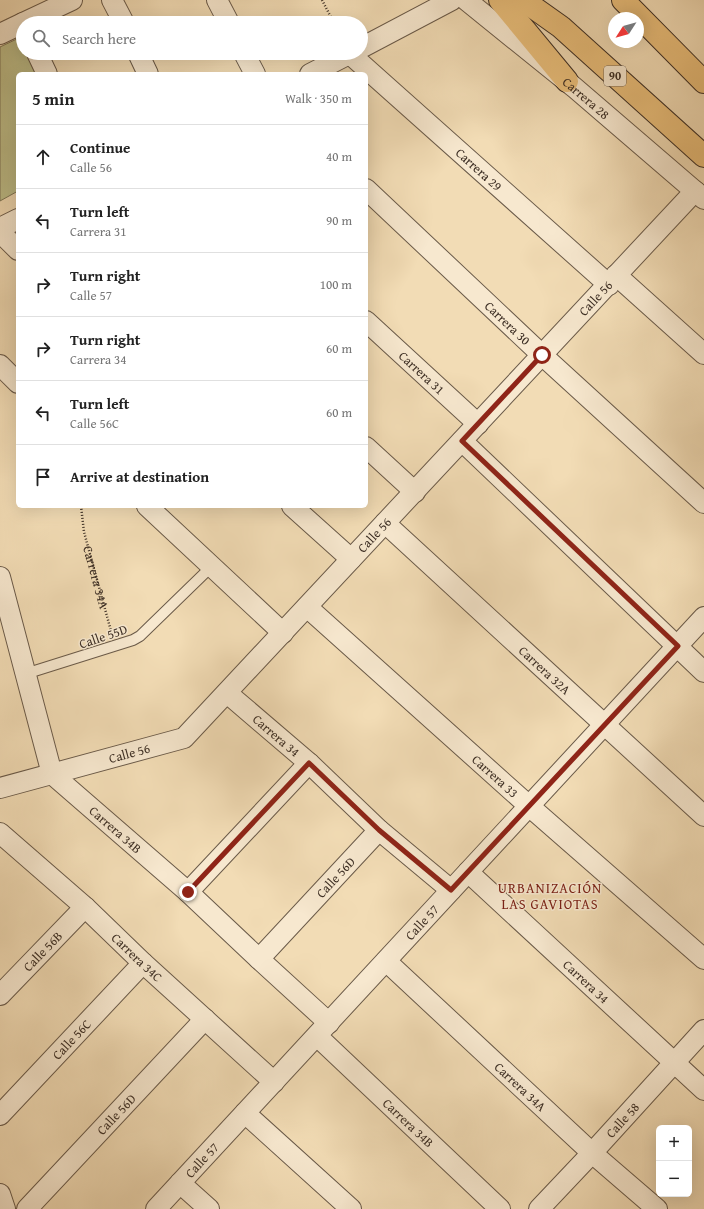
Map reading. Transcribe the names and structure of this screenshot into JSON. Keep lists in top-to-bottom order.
{
  "streets": {
    "highway": ["90"],
    "street": [
      "Carrera 28",
      "Carrera 29",
      "Calle 56",
      "Carrera 30",
      "Carrera 31",
      "Carrera 34A",
      "Carrera 32A",
      "Carrera 34",
      "Carrera 33",
      "Carrera 34B",
      "Calle 56D",
      "Calle 57",
      "Calle 56B",
      "Carrera 34C",
      "Calle 56C",
      "Calle 58"
    ],
    "lane": ["Calle 55D"]
  },
  "crossings": [
    ["Carrera 28", "Calle 56"],
    ["Carrera 29", "Calle 56"],
    ["Calle 56", "Carrera 30"],
    ["Calle 56", "Carrera 31"],
    ["Calle 56", "Carrera 32A"],
    ["Calle 56", "Carrera 34"],
    ["Calle 56", "Carrera 33"],
    ["Calle 56", "Carrera 34B"],
    ["Carrera 34A", "Calle 55D"],
    ["Carrera 34A", "Calle 57"],
    ["Carrera 34A", "Calle 58"],
    ["Carrera 32A", "Calle 57"],
    ["Carrera 34", "Calle 56D"],
    ["Carrera 34", "Calle 57"],
    ["Carrera 34", "Calle 58"],
    ["Carrera 33", "Calle 57"],
    ["Carrera 34B", "Calle 56D"],
    ["Carrera 34B", "Calle 57"],
    ["Calle 56D", "Carrera 34C"],
    ["Calle 57", "Carrera 34C"],
    ["Calle 56B", "Carrera 34C"],
    ["Carrera 34C", "Calle 56C"]
  ],
  "districts": ["URBANIZACIÓN LAS GAVIOTAS"],
  "north": "bottom left",
  "page": {
    "search": "Search here",
    "heading": ["5 min", "Walk · 350 m"],
    "list": [
      ["Continue", "Calle 56", "40 m"],
      ["Turn left", "Carrera 31", "90 m"],
      ["Turn right", "Calle 57", "100 m"],
      ["Turn right", "Carrera 34", "60 m"],
      ["Turn left", "Calle 56C", "60 m"],
      "Arrive at destination"
    ],
    "map_buttons": ["+", "−"]
  }
}
